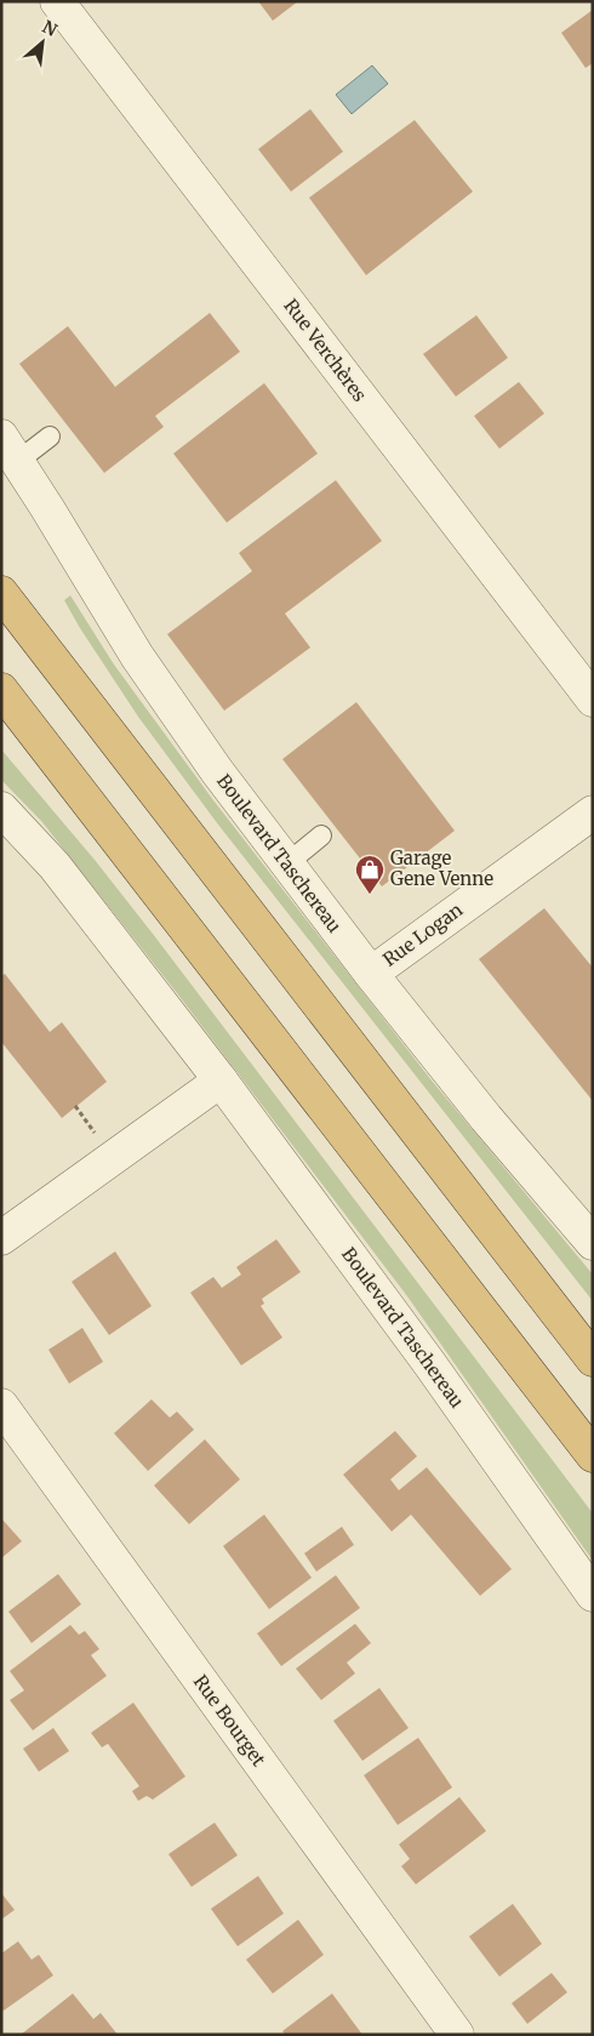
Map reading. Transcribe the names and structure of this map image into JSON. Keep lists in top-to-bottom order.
{
  "streets": {
    "street": [
      "Rue Verchères",
      "Boulevard Taschereau",
      "Rue Logan",
      "Rue Bourget"
    ]
  },
  "crossings": [
    ["Boulevard Taschereau", "Rue Logan"]
  ],
  "places": {
    "shop": ["Garage Gene Venne"]
  },
  "north": "top right"
}
